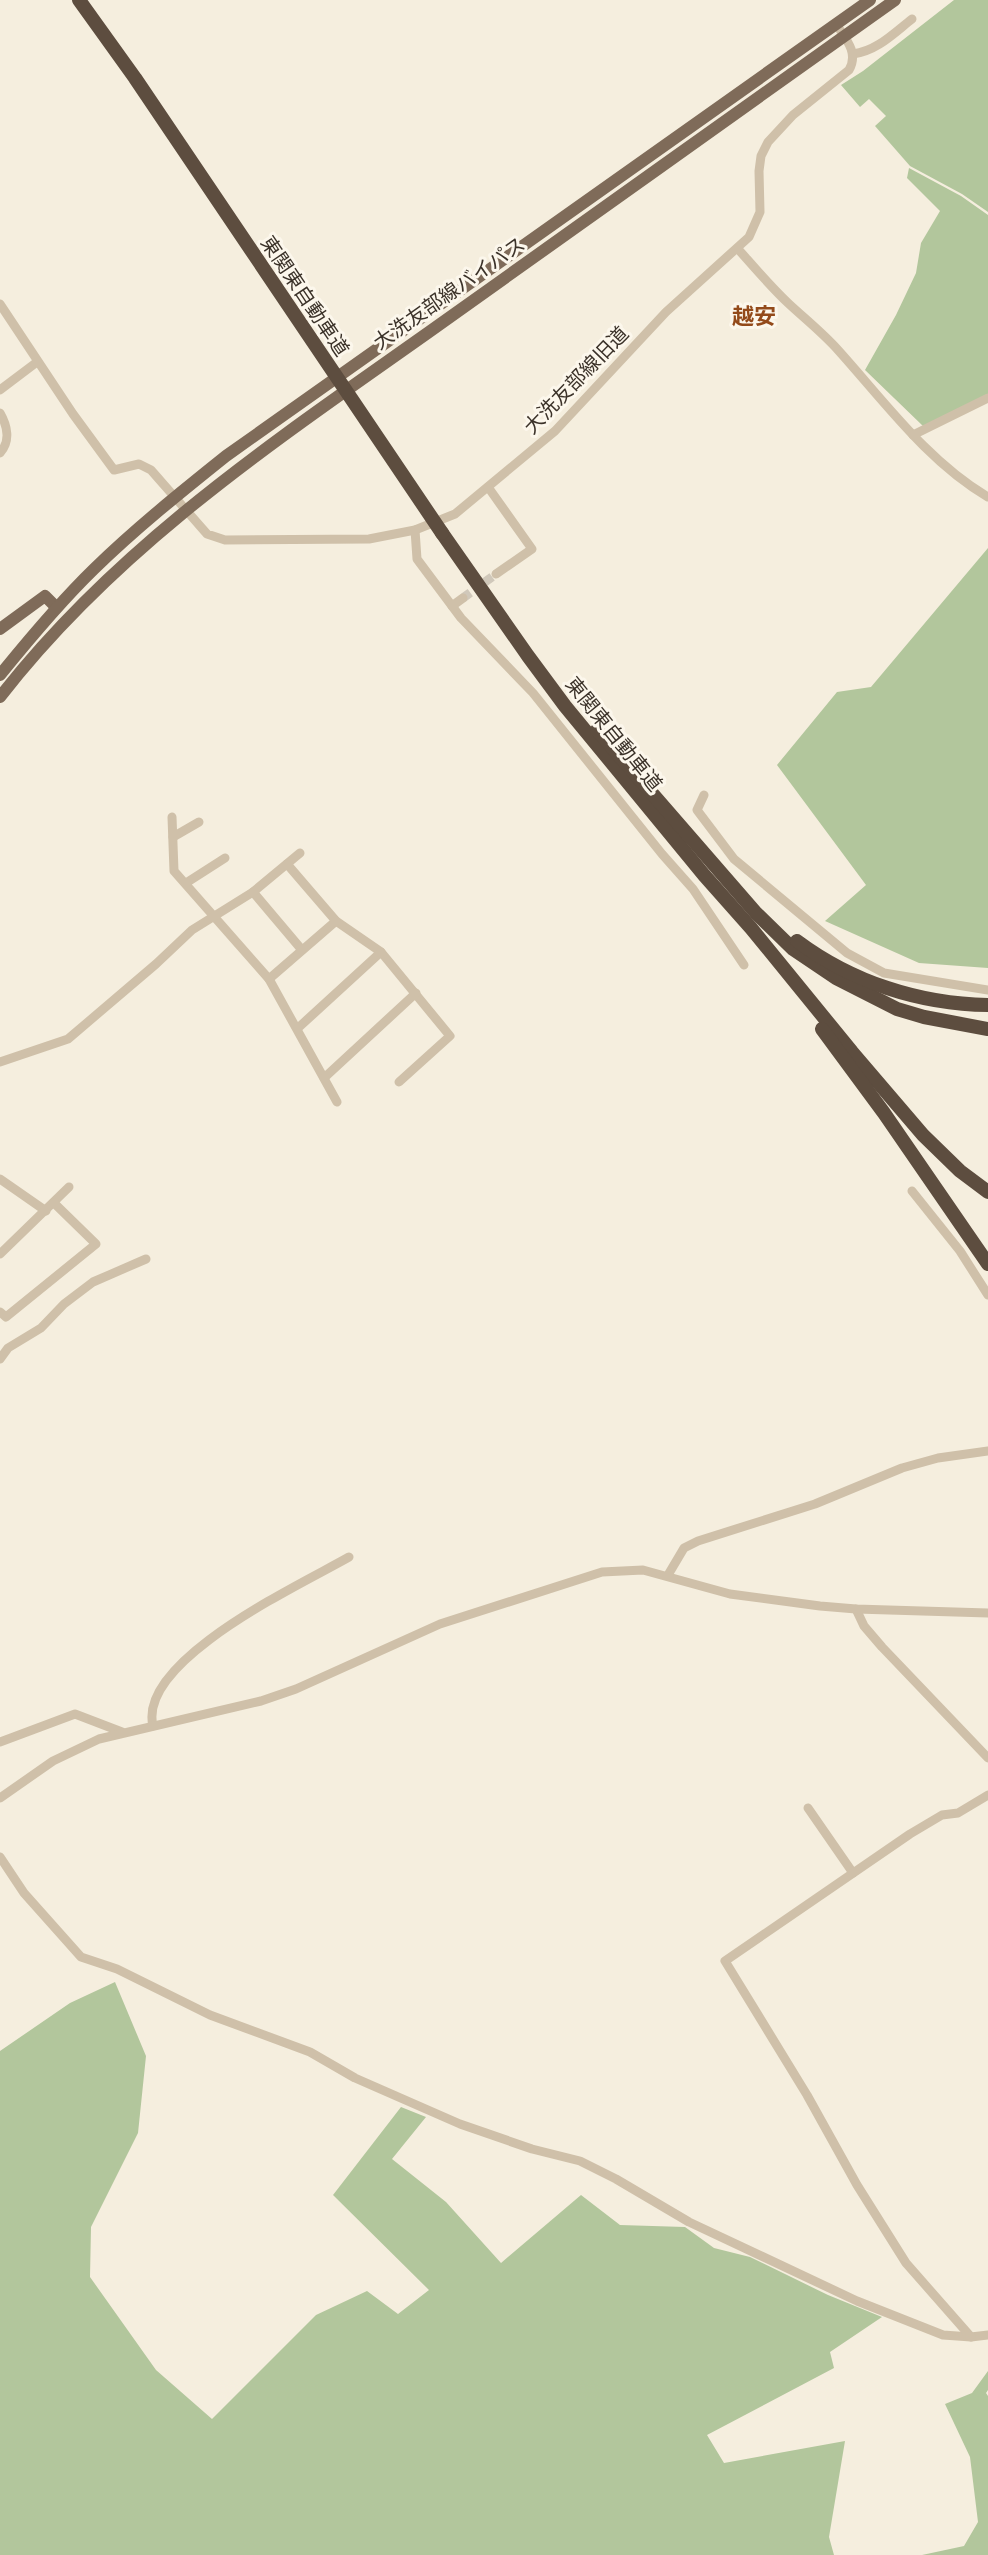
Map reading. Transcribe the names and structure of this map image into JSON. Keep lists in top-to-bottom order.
{
  "streets": {
    "highway": ["東関東自動車道"],
    "main road": ["大洗友部線バイパス"],
    "street": ["大洗友部線旧道"]
  },
  "crossings": [
    ["大洗友部線バイパス", "大洗友部線旧道"]
  ],
  "districts": ["越安"]
}
